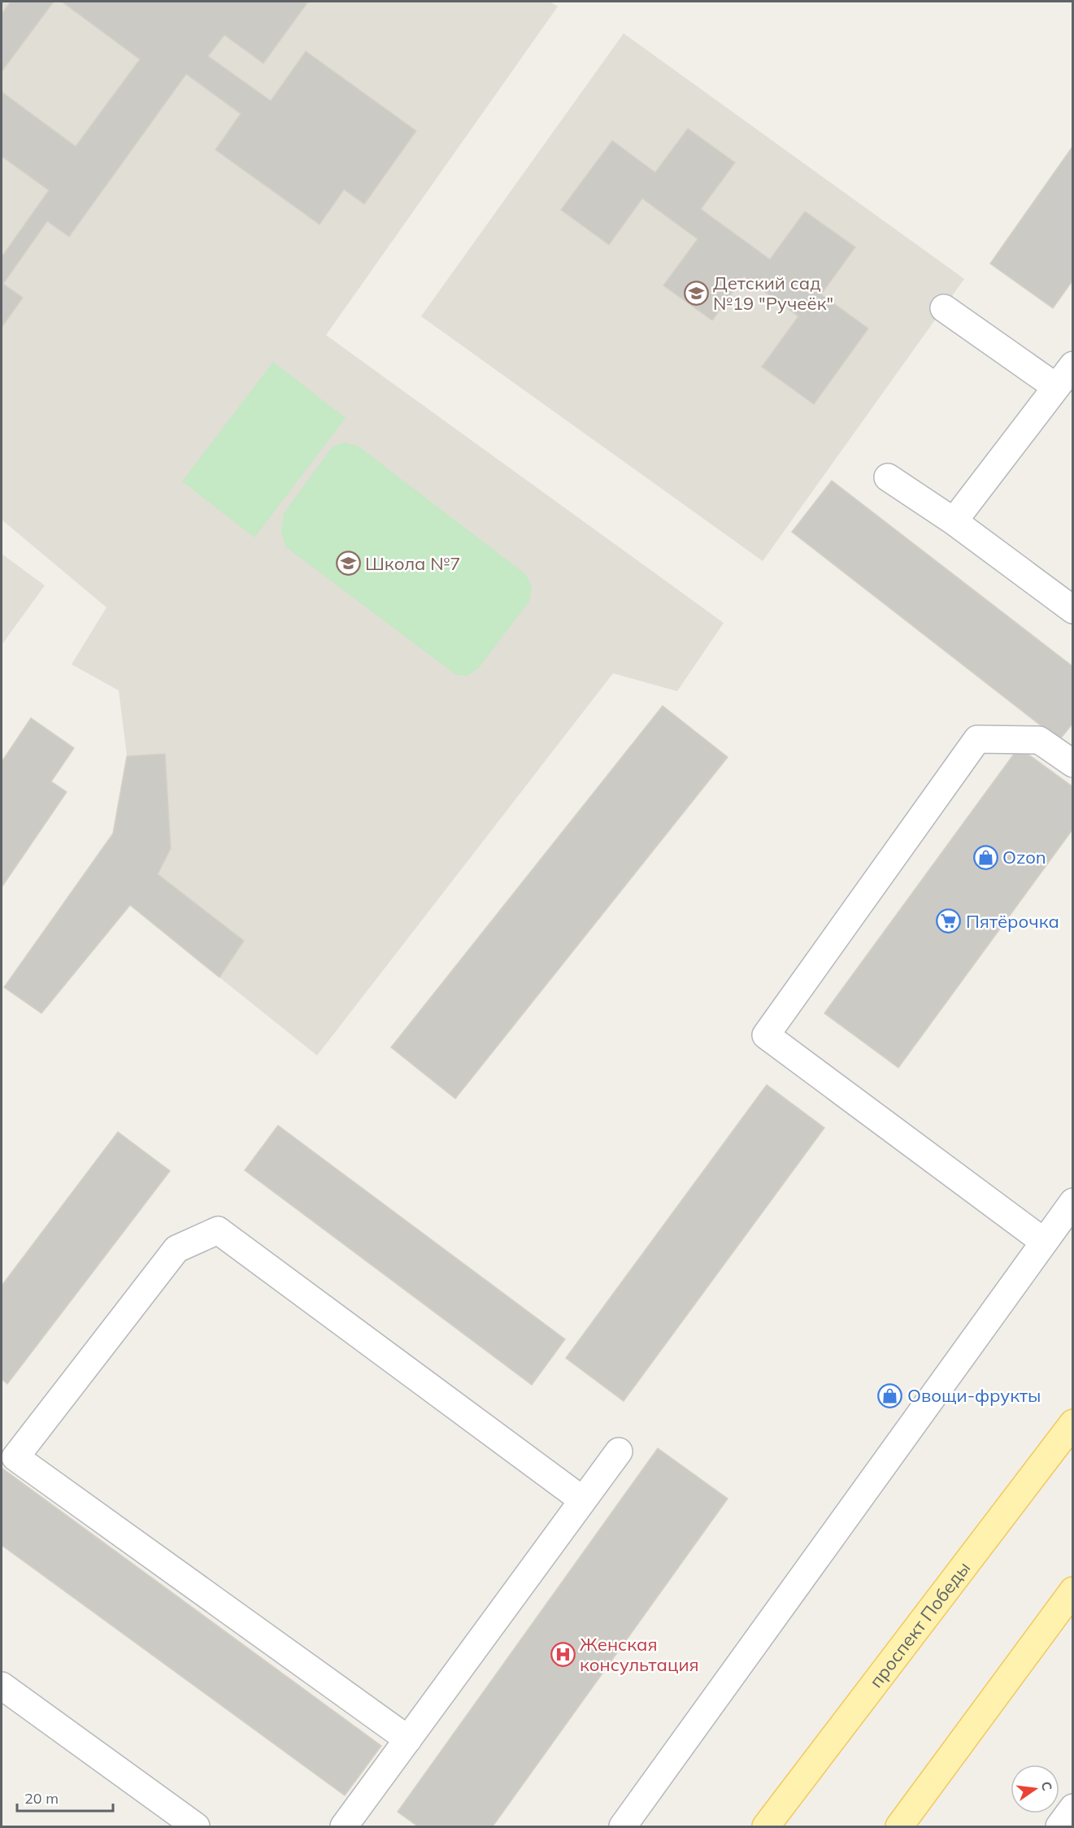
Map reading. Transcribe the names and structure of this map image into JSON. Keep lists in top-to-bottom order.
{
  "streets": {
    "main road": ["проспект Победы"]
  },
  "places": {
    "school or university": ["Детский сад №19 \"Ручеёк\"", "Школа №7"],
    "shop": ["Ozon", "Овощи-фрукты"],
    "supermarket": ["Пятёрочка"],
    "hospital": ["Женская консультация"]
  },
  "scale_bar": "20 m",
  "north": "right"
}
